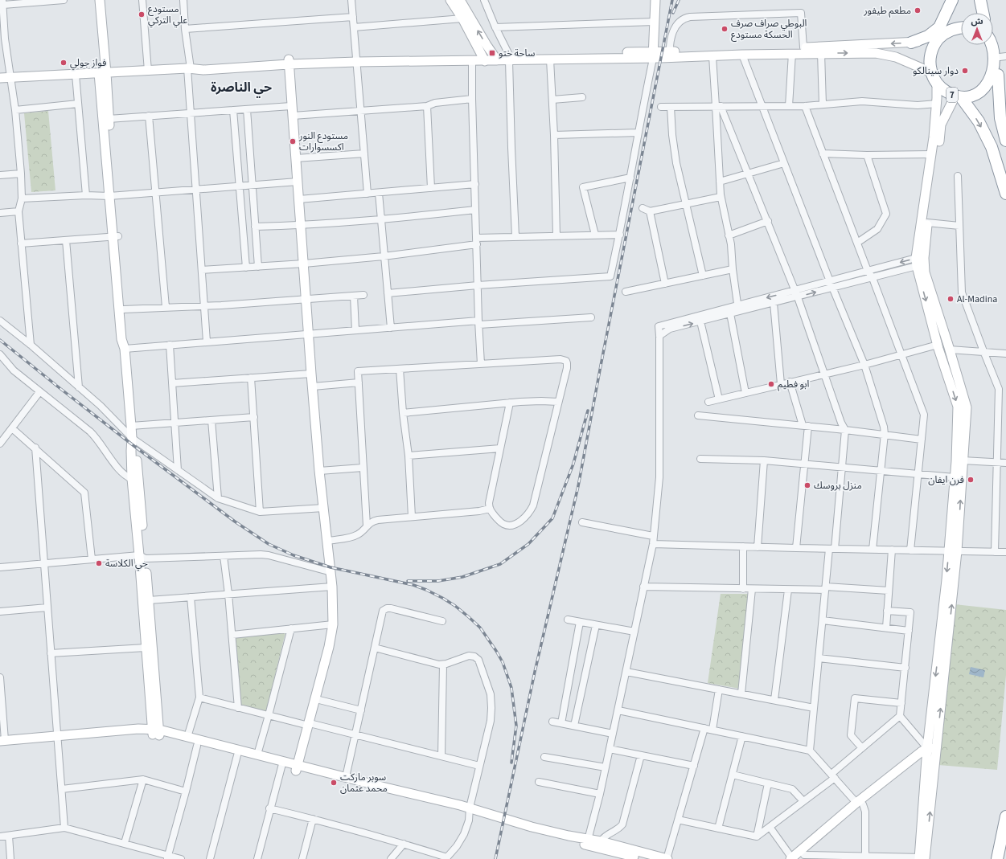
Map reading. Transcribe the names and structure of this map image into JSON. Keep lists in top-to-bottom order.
{
  "streets": {
    "highway": ["7"]
  },
  "districts": ["حي الناصرة"],
  "places": {
    "other": [
      "مطعم طيفور",
      "مستودع علي التركي",
      "البوطي صراف صرف الحسكة مستودع",
      "فواز جولي",
      "دوار سينالكو",
      "مستودع النور اكسسوارات",
      "Al-Madina",
      "ابو فطيم",
      "فرن ايفان",
      "منزل بروسك",
      "حي الكلاسة",
      "سوبر ماركت محمد عثمان"
    ],
    "transit": ["ساحة ختو"]
  },
  "north": "top"
}
